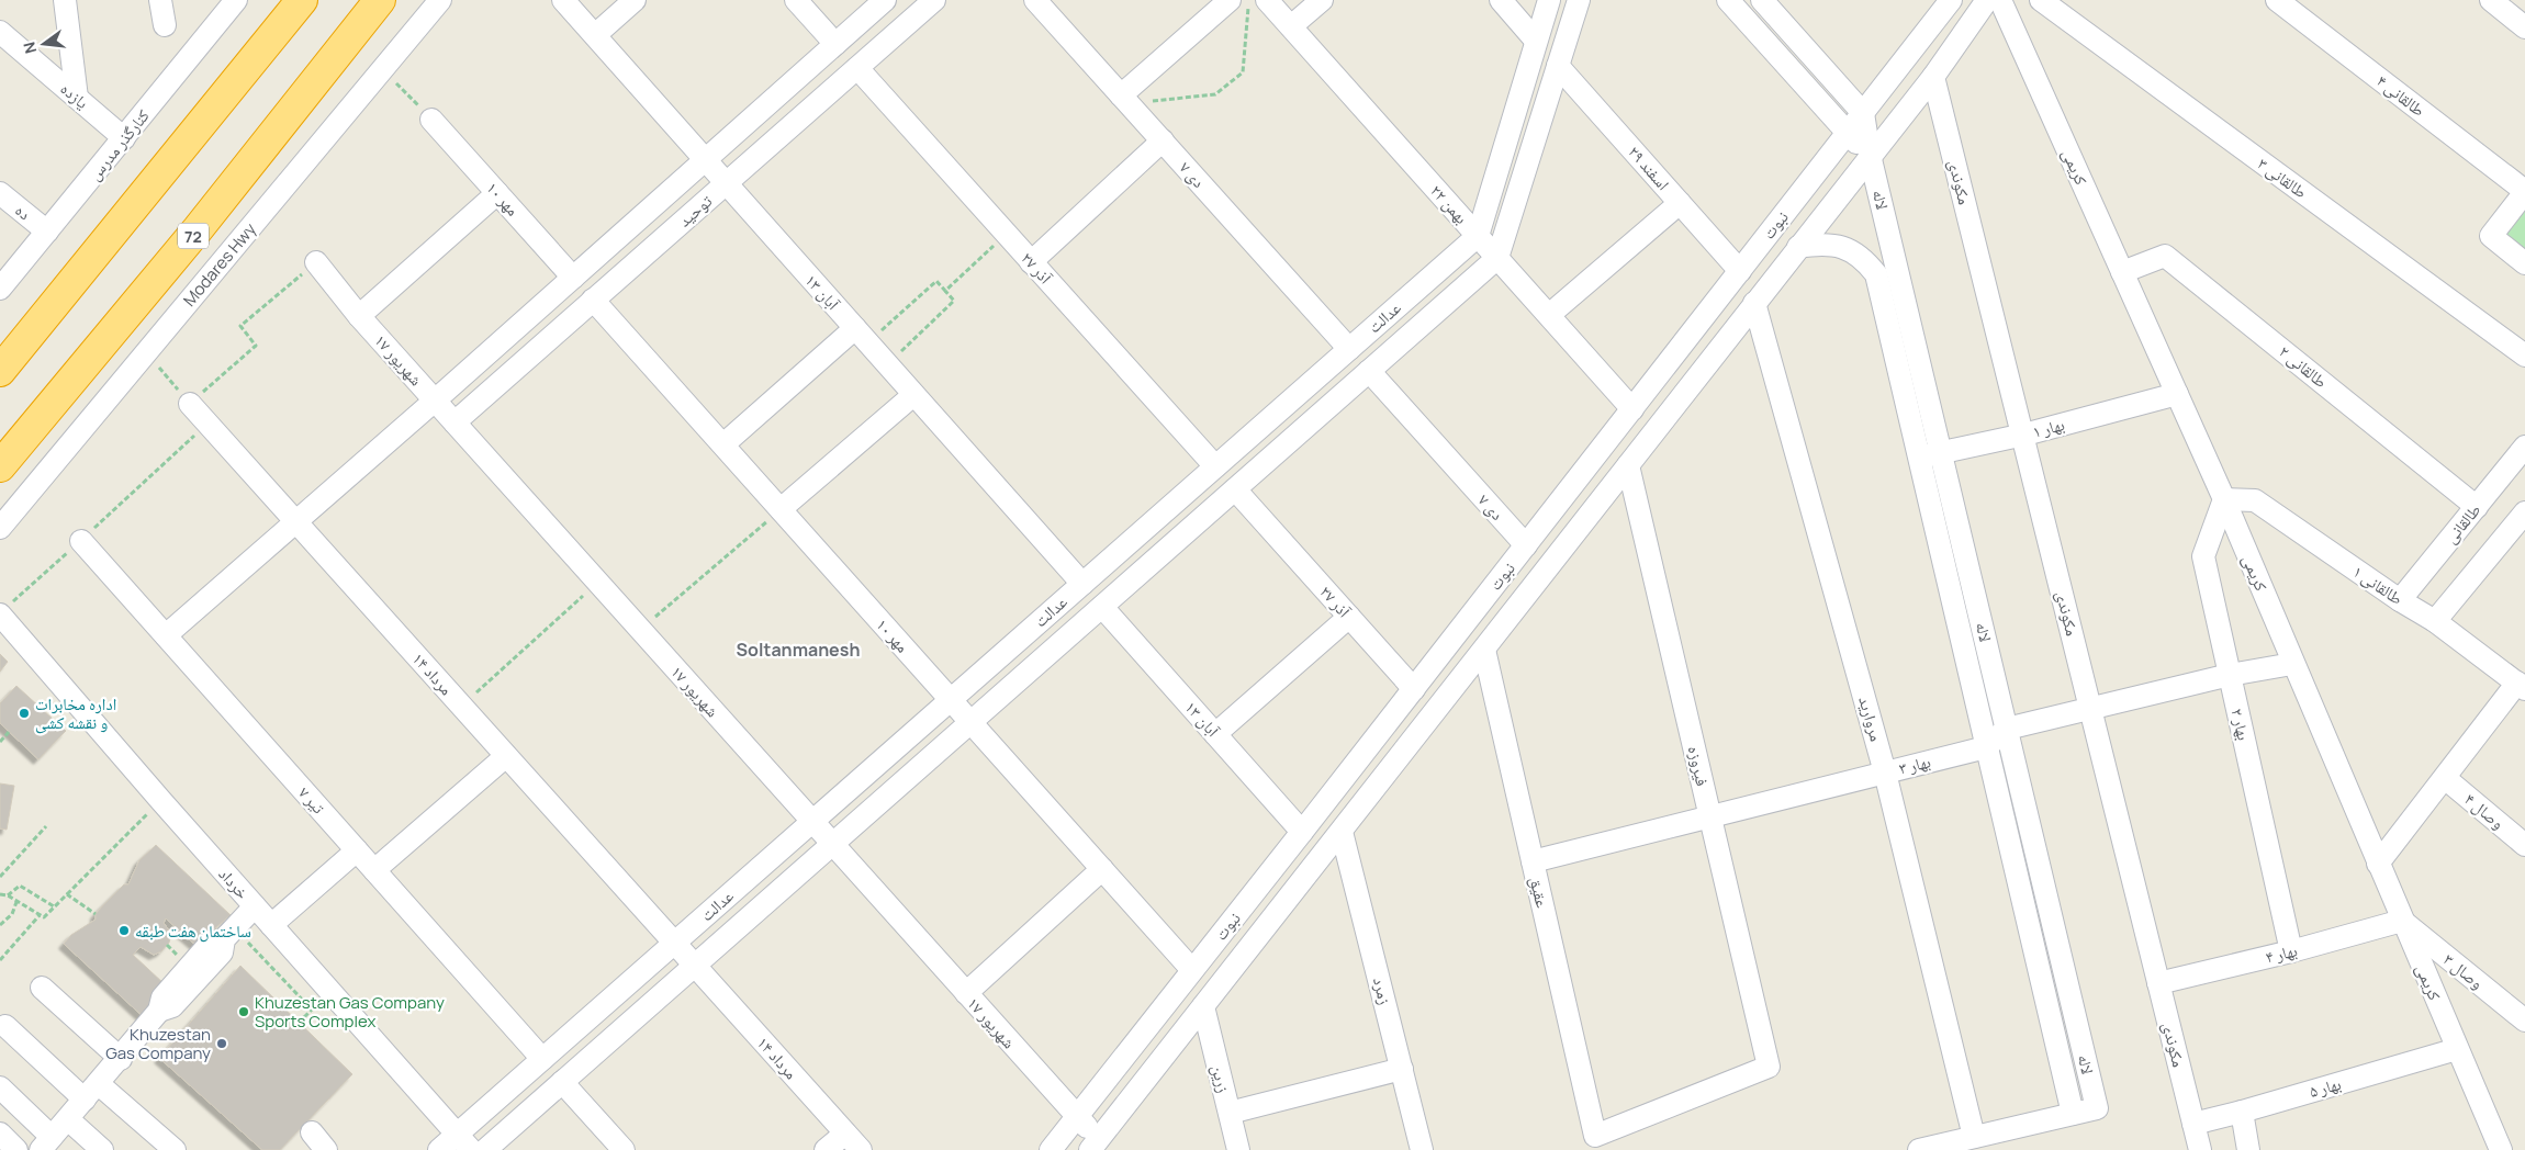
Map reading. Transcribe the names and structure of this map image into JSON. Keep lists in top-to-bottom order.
{
  "streets": {
    "highway": ["72"],
    "street": [
      "یازده",
      "طالقانی ۴",
      "کنارگذر مدرس",
      "کریمی",
      "۲۹ اسفند",
      "۷ دی",
      "طالقانی ۳",
      "مکوندی",
      "۱۰ مهر",
      "لاله",
      "۲۲ بهمن",
      "توحید",
      "ده",
      "نبوت",
      "Modares Hwy",
      "۲۷ آذر",
      "۱۳ آبان",
      "عدالت",
      "۱۷ شهریور",
      "طالقانی ۲",
      "بهار ۱",
      "طالقانی",
      "طالقانی ۱",
      "۱۴ مرداد",
      "مروارید",
      "بهار ۲",
      "بهار ۳",
      "فیروزه",
      "۷ تیر",
      "وصال ۴",
      "خرداد",
      "عقیق",
      "بهار ۴",
      "وصال ۳",
      "زمرد",
      "زرین",
      "بهار ۵"
    ]
  },
  "crossings": [
    ["یازده", "کنارگذر مدرس"],
    ["کنارگذر مدرس", "ده"],
    ["کریمی", "طالقانی ۲"],
    ["کریمی", "بهار ۱"],
    ["کریمی", "طالقانی ۱"],
    ["کریمی", "بهار ۲"],
    ["کریمی", "بهار ۳"],
    ["کریمی", "بهار ۴"],
    ["کریمی", "وصال ۳"],
    ["کریمی", "بهار ۵"],
    ["۲۹ اسفند", "نبوت"],
    ["۷ دی", "نبوت"],
    ["۷ دی", "عدالت"],
    ["مکوندی", "نبوت"],
    ["مکوندی", "بهار ۱"],
    ["مکوندی", "بهار ۳"],
    ["مکوندی", "بهار ۴"],
    ["مکوندی", "بهار ۵"],
    ["۱۰ مهر", "توحید"],
    ["۱۰ مهر", "نبوت"],
    ["۱۰ مهر", "عدالت"],
    ["لاله", "نبوت"],
    ["لاله", "بهار ۱"],
    ["لاله", "بهار ۳"],
    ["۲۲ بهمن", "نبوت"],
    ["۲۲ بهمن", "عدالت"],
    ["توحید", "۲۷ آذر"],
    ["توحید", "۱۳ آبان"],
    ["توحید", "۱۷ شهریور"],
    ["توحید", "۱۴ مرداد"],
    ["توحید", "۷ تیر"],
    ["نبوت", "۲۷ آذر"],
    ["نبوت", "۱۳ آبان"],
    ["نبوت", "۱۷ شهریور"],
    ["نبوت", "مروارید"],
    ["نبوت", "فیروزه"],
    ["نبوت", "عقیق"],
    ["نبوت", "زمرد"],
    ["نبوت", "زرین"],
    ["۲۷ آذر", "عدالت"],
    ["۱۳ آبان", "عدالت"],
    ["عدالت", "۱۷ شهریور"],
    ["عدالت", "۱۴ مرداد"],
    ["عدالت", "۷ تیر"],
    ["عدالت", "خرداد"],
    ["طالقانی ۲", "طالقانی"],
    ["طالقانی", "طالقانی ۱"],
    ["طالقانی ۱", "بهار ۲"],
    ["مروارید", "بهار ۳"],
    ["بهار ۲", "بهار ۳"],
    ["بهار ۲", "بهار ۴"],
    ["بهار ۳", "فیروزه"],
    ["بهار ۳", "عقیق"],
    ["فیروزه", "عقیق"],
    ["بهار ۴", "وصال ۳"]
  ],
  "districts": ["Soltanmanesh"],
  "places": [
    "اداره مخابرات و نقشه کشی",
    "ساختمان هفت طبقه",
    "Khuzestan Gas Company Sports Complex",
    "Khuzestan Gas Company"
  ],
  "north": "left"
}
